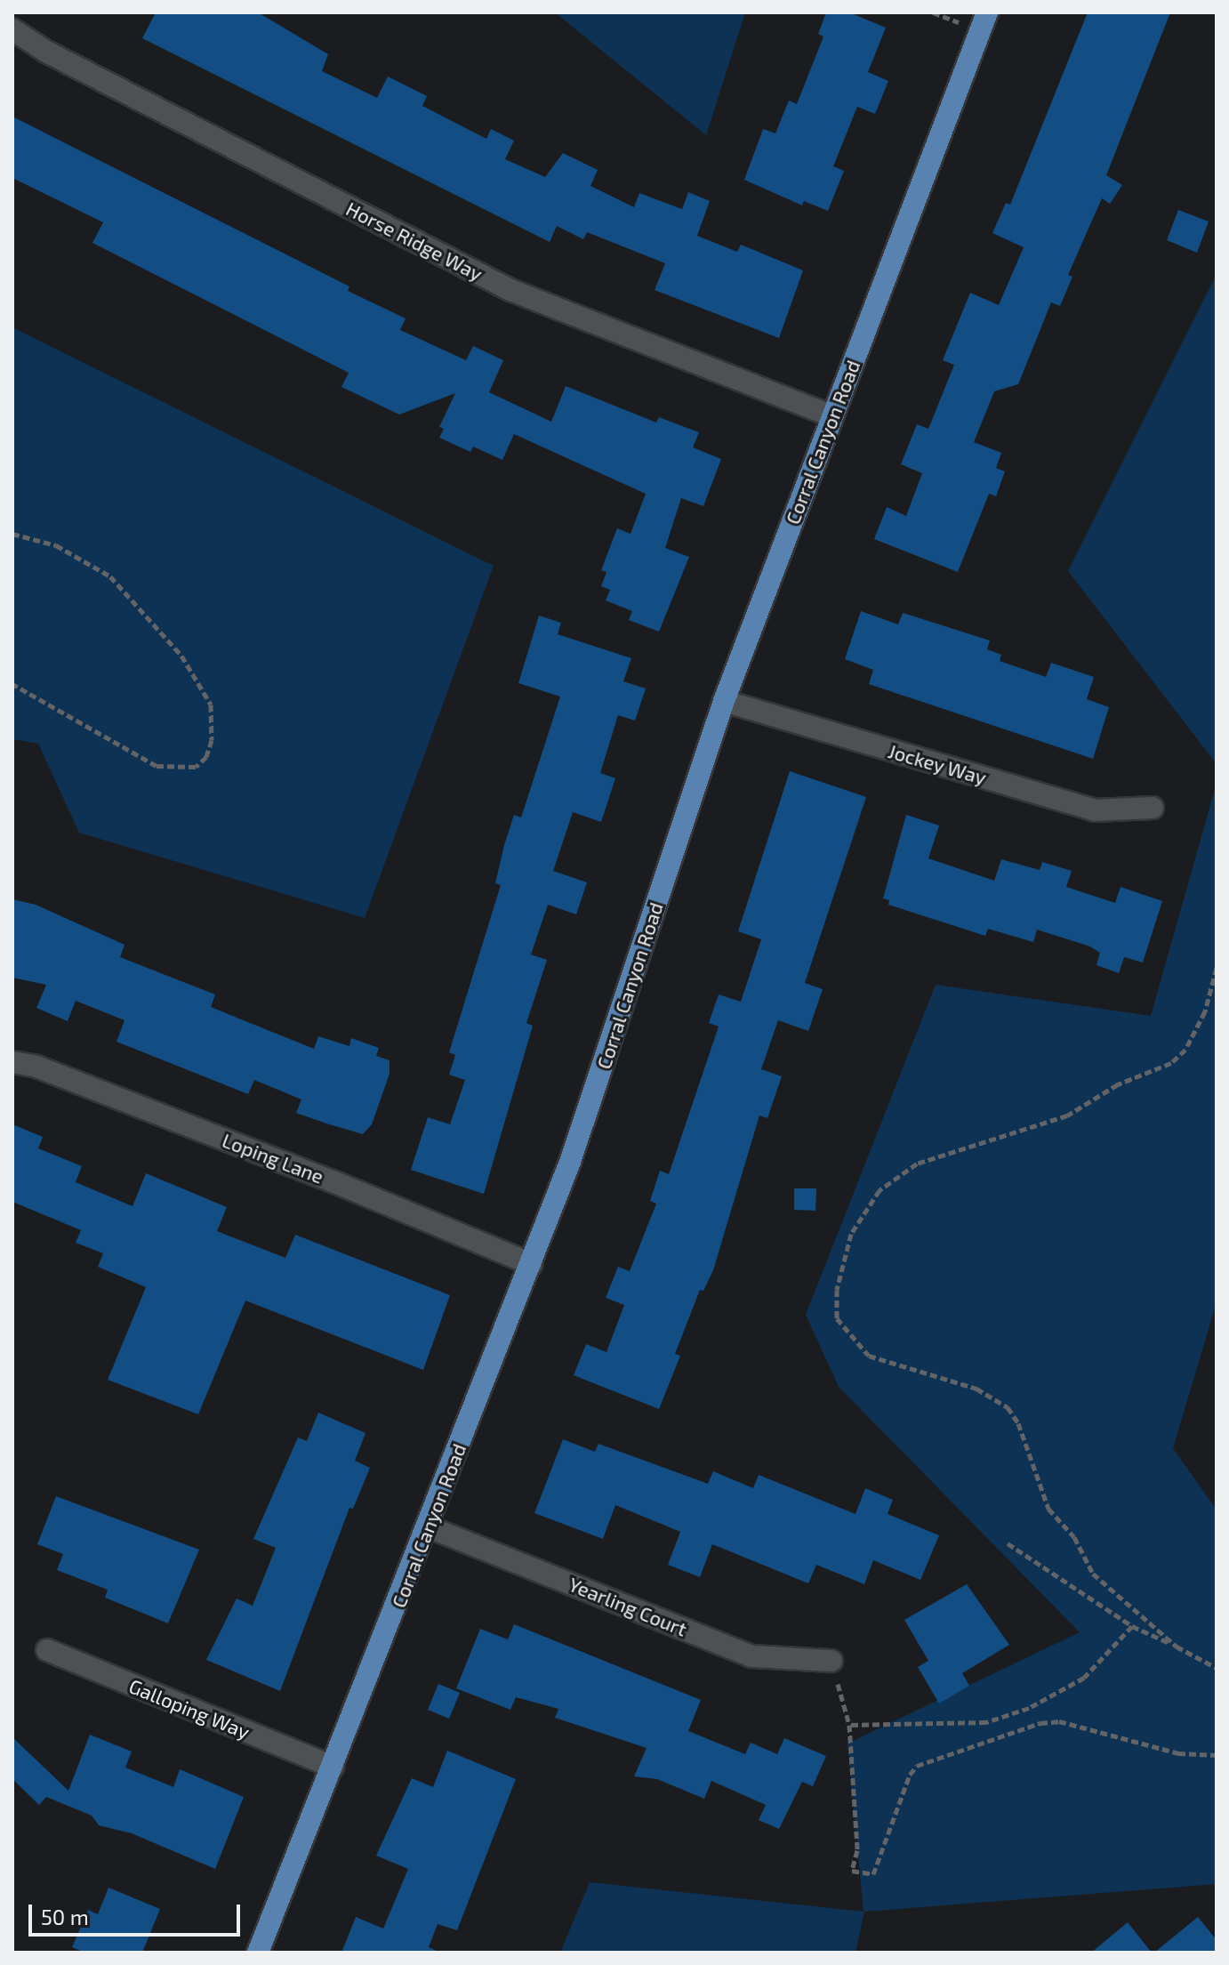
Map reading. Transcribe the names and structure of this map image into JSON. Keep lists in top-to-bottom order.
{
  "streets": {
    "main road": ["Corral Canyon Road"],
    "street": [
      "Horse Ridge Way",
      "Jockey Way",
      "Loping Lane",
      "Yearling Court",
      "Galloping Way"
    ]
  },
  "crossings": [
    ["Horse Ridge Way", "Corral Canyon Road"],
    ["Corral Canyon Road", "Jockey Way"],
    ["Corral Canyon Road", "Loping Lane"],
    ["Corral Canyon Road", "Yearling Court"],
    ["Corral Canyon Road", "Galloping Way"]
  ],
  "scale_bar": "50 m"
}
